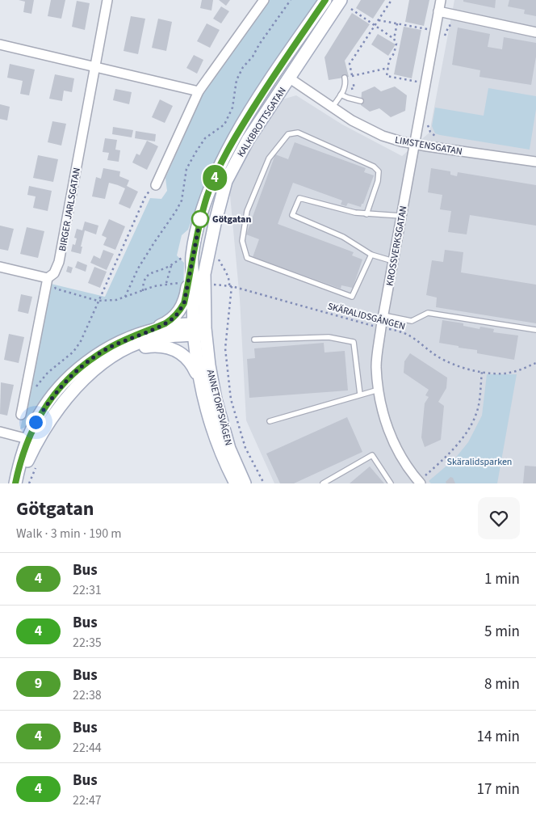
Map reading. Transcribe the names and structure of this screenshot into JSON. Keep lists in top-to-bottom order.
{
  "streets": {
    "main road": ["KALKBROTTSGATAN", "ANNETORPSVÄGEN"],
    "street": ["LIMSTENSGATAN", "BIRGER JARLSGATAN", "KROSSVERKSGATAN"],
    "path": ["SKÄRALIDSGÅNGEN"]
  },
  "crossings": [
    ["KALKBROTTSGATAN", "LIMSTENSGATAN"],
    ["KALKBROTTSGATAN", "ANNETORPSVÄGEN"],
    ["LIMSTENSGATAN", "KROSSVERKSGATAN"],
    ["KROSSVERKSGATAN", "SKÄRALIDSGÅNGEN"]
  ],
  "parks": ["Skäralidsparken"],
  "places": ["Götgatan"],
  "lines": ["bus line 4"],
  "page": {
    "on_map": "4",
    "heading": ["Götgatan", "Walk · 3 min · 190 m"],
    "list": [
      {
        "mark": "4",
        "name": "Bus",
        "note": "22:31",
        "value": "1 min"
      },
      {
        "mark": "4",
        "name": "Bus",
        "note": "22:35",
        "value": "5 min"
      },
      {
        "mark": "9",
        "name": "Bus",
        "note": "22:38",
        "value": "8 min"
      },
      {
        "mark": "4",
        "name": "Bus",
        "note": "22:44",
        "value": "14 min"
      },
      {
        "mark": "4",
        "name": "Bus",
        "note": "22:47",
        "value": "17 min"
      }
    ]
  }
}
